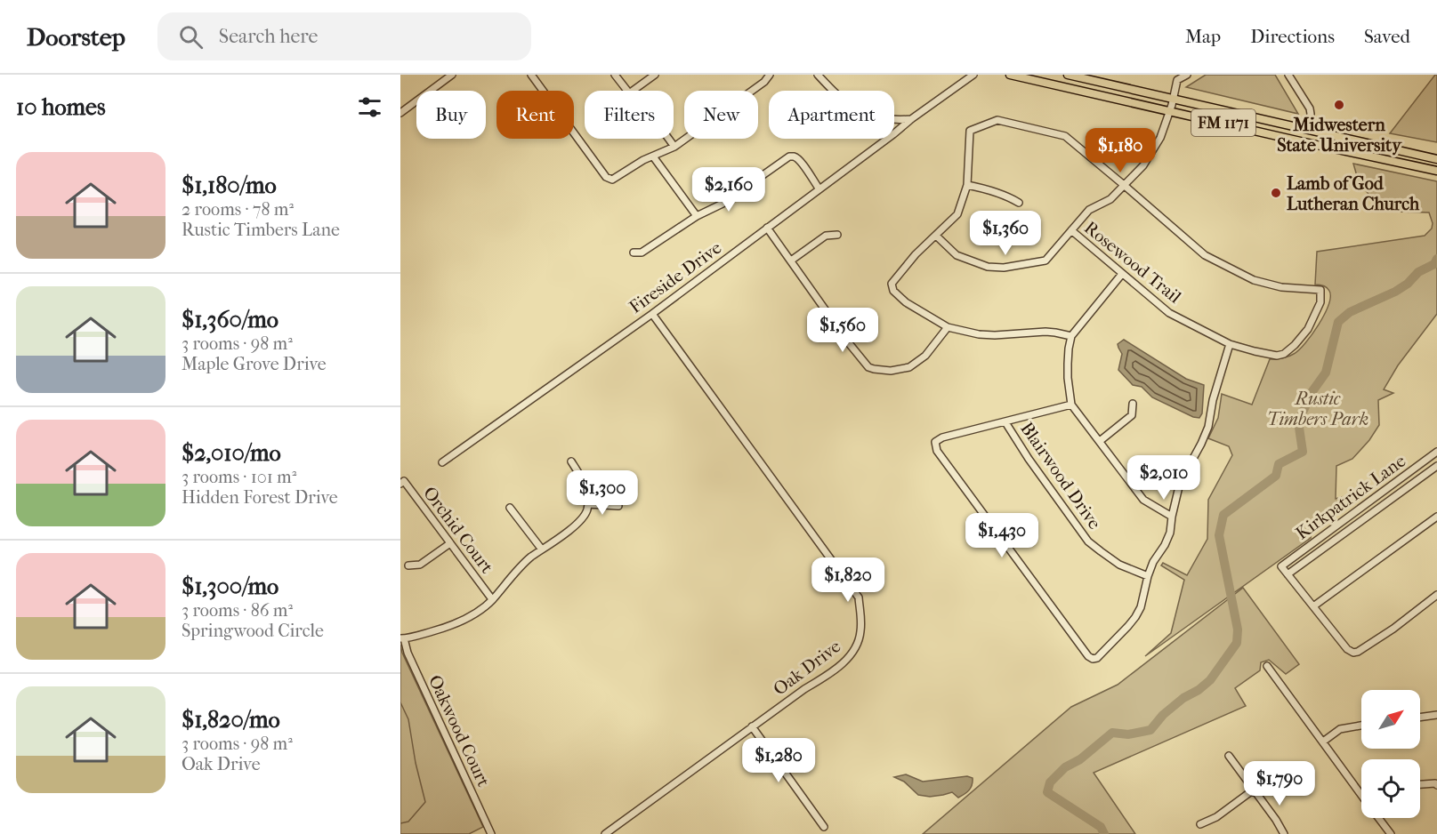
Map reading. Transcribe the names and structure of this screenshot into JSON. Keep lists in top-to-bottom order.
{
  "streets": {
    "main road": ["FM 1171"],
    "street": [
      "Rosewood Trail",
      "Fireside Drive",
      "Blairwood Drive",
      "Kirkpatrick Lane",
      "Orchid Court",
      "Oak Drive",
      "Oakwood Court"
    ]
  },
  "crossings": [
    ["Fireside Drive", "Oak Drive"]
  ],
  "parks": ["Rustic Timbers Park"],
  "places": ["Midwestern State University", "Lamb of God Lutheran Church"],
  "north": "top right",
  "page": {
    "header": "Doorstep",
    "search": "Search here",
    "nav": ["Map", "Directions", "Saved"],
    "heading": "10 homes",
    "chip": [
      "Buy",
      "Rent",
      "Filters",
      "New",
      "Apartment"
    ],
    "price": [
      "$1,180",
      "$2,160",
      "$1,360",
      "$1,560",
      "$2,010",
      "$1,300",
      "$1,430",
      "$1,820",
      "$1,280",
      "$1,790"
    ],
    "list": [
      {
        "name": "$1,180/mo",
        "note": "2 rooms · 78 m² · Rustic Timbers Lane"
      },
      {
        "name": "$1,360/mo",
        "note": "3 rooms · 98 m² · Maple Grove Drive"
      },
      {
        "name": "$2,010/mo",
        "note": "3 rooms · 101 m² · Hidden Forest Drive"
      },
      {
        "name": "$1,300/mo",
        "note": "3 rooms · 86 m² · Springwood Circle"
      },
      {
        "name": "$1,820/mo",
        "note": "3 rooms · 98 m² · Oak Drive"
      }
    ]
  }
}
